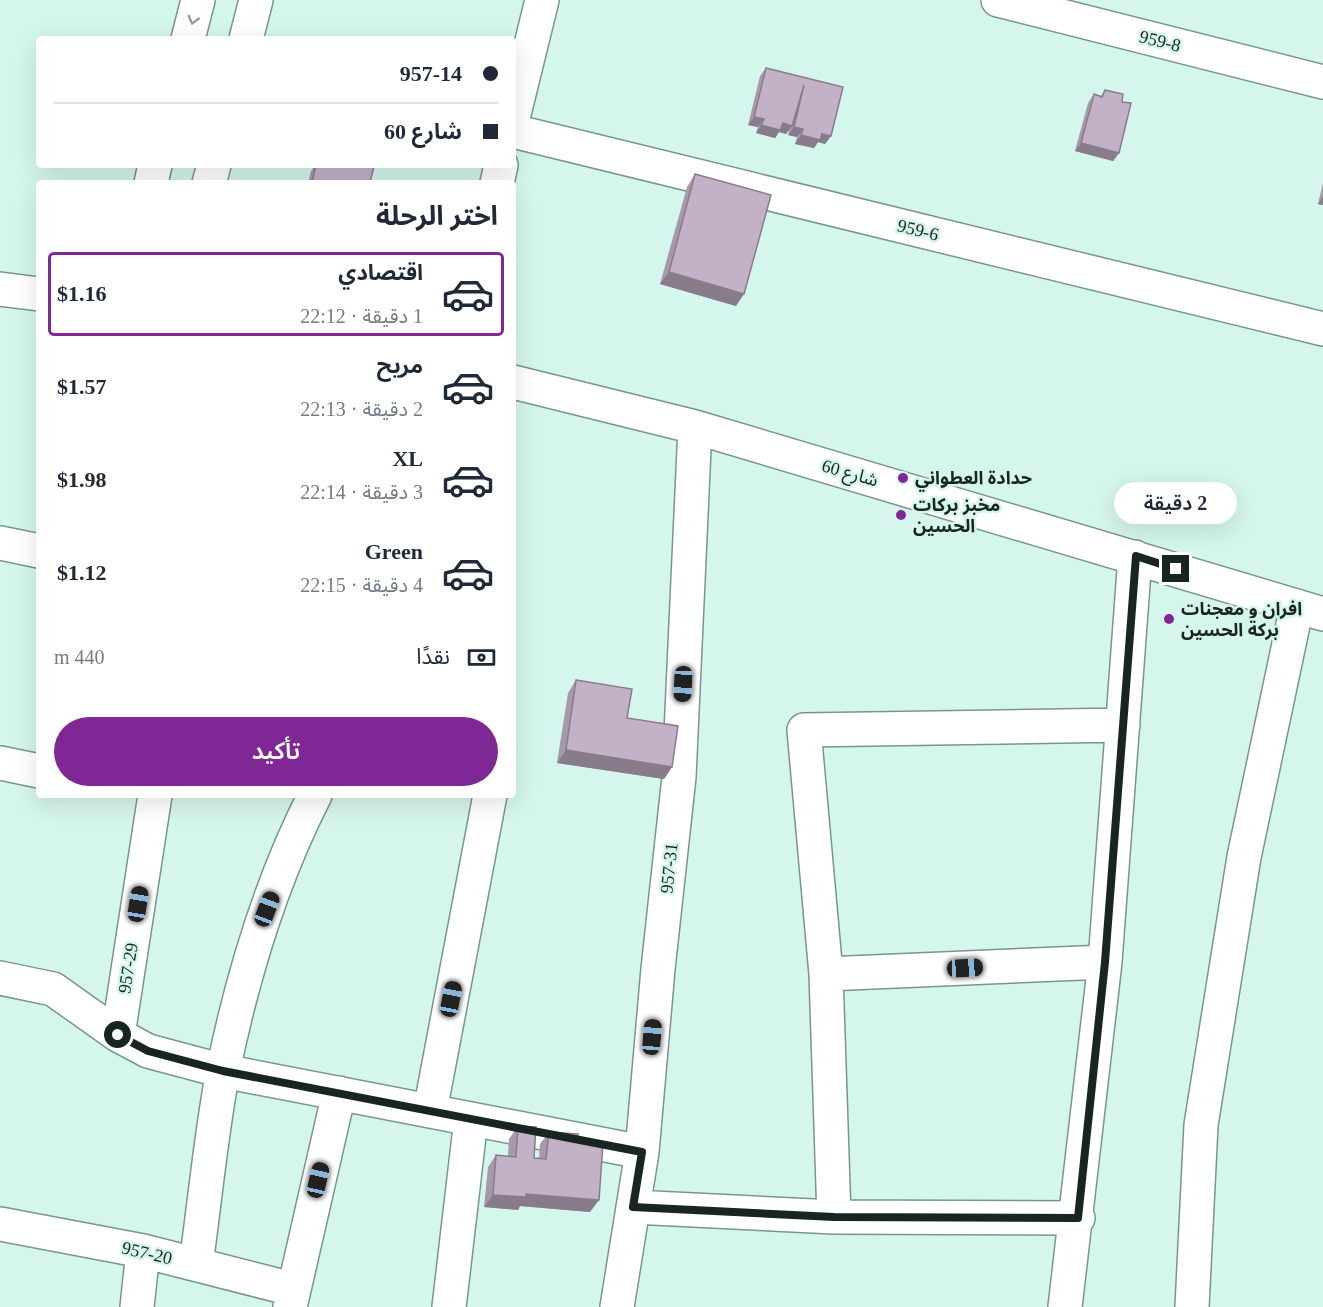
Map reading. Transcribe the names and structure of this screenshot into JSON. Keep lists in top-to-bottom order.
{
  "streets": {
    "street": [
      "959-8",
      "959-6",
      "شارع 60",
      "957-31",
      "957-29",
      "957-20"
    ]
  },
  "crossings": [
    ["شارع 60", "957-31"]
  ],
  "places": ["حدادة العطواني", "مخبز بركات الحسين", "افران و معجنات بركة الحسين"],
  "page": {
    "banner": ["957-14", "شارع 60"],
    "heading": "اختر الرحلة",
    "list": [
      {
        "name": "اقتصادي",
        "note": "1 دقيقة · 22:12",
        "value": "$1.16"
      },
      {
        "name": "مريح",
        "note": "2 دقيقة · 22:13",
        "value": "$1.57"
      },
      {
        "name": "XL",
        "note": "3 دقيقة · 22:14",
        "value": "$1.98"
      },
      {
        "name": "Green",
        "note": "4 دقيقة · 22:15",
        "value": "$1.12"
      }
    ],
    "bubble": "2 دقيقة",
    "pay": ["نقدًا", "440 m"],
    "buttons": "تأكيد"
  }
}
